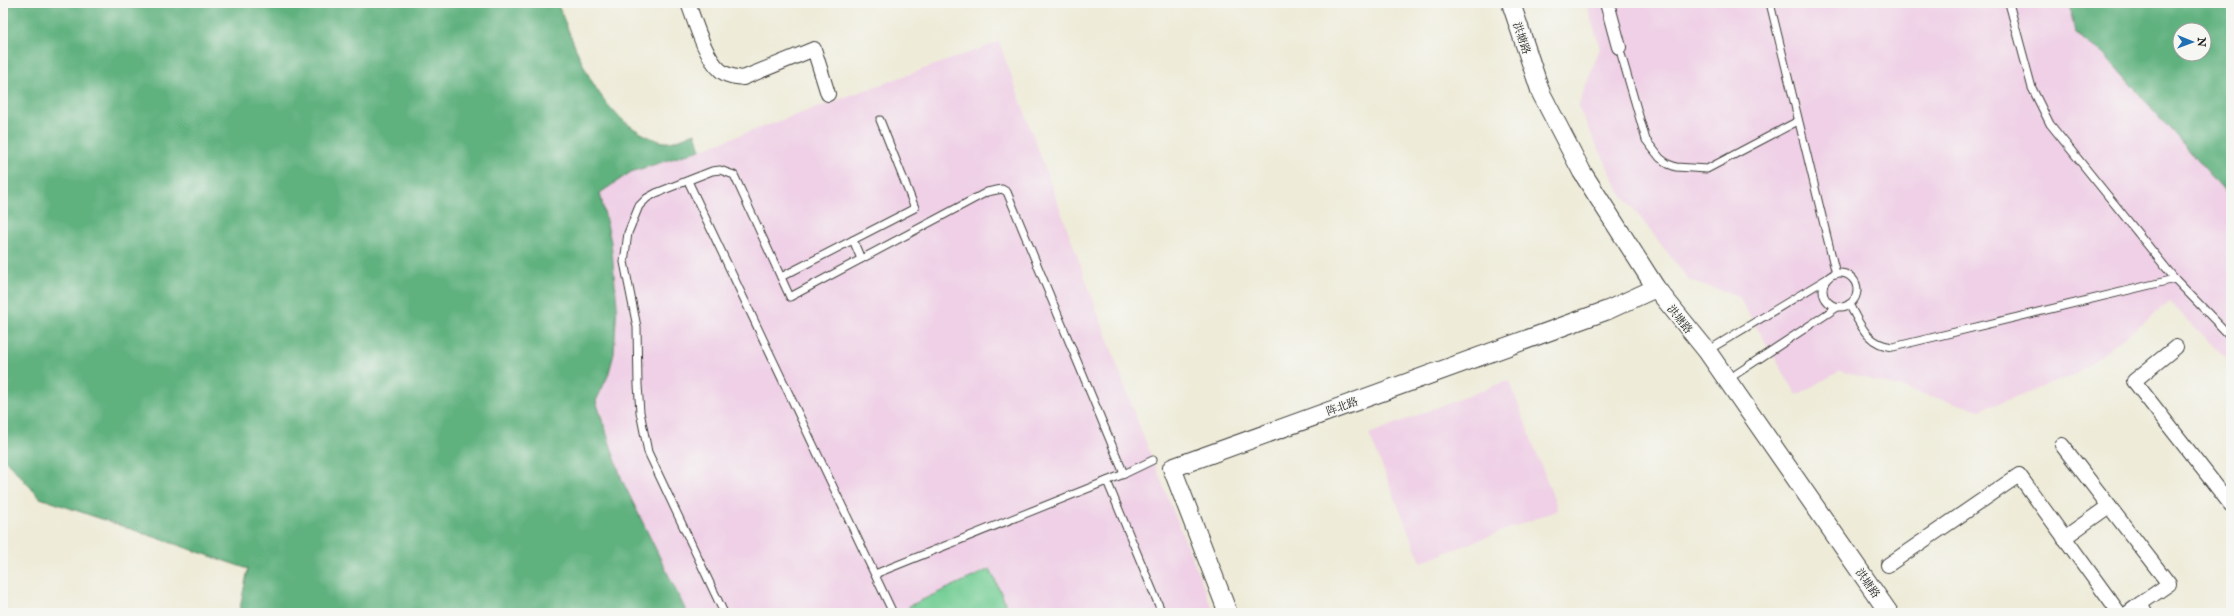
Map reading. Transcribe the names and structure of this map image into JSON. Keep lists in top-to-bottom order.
{
  "streets": {
    "street": ["洪塘路", "阵北路"]
  },
  "crossings": [
    ["洪塘路", "阵北路"]
  ],
  "north": "right"
}
